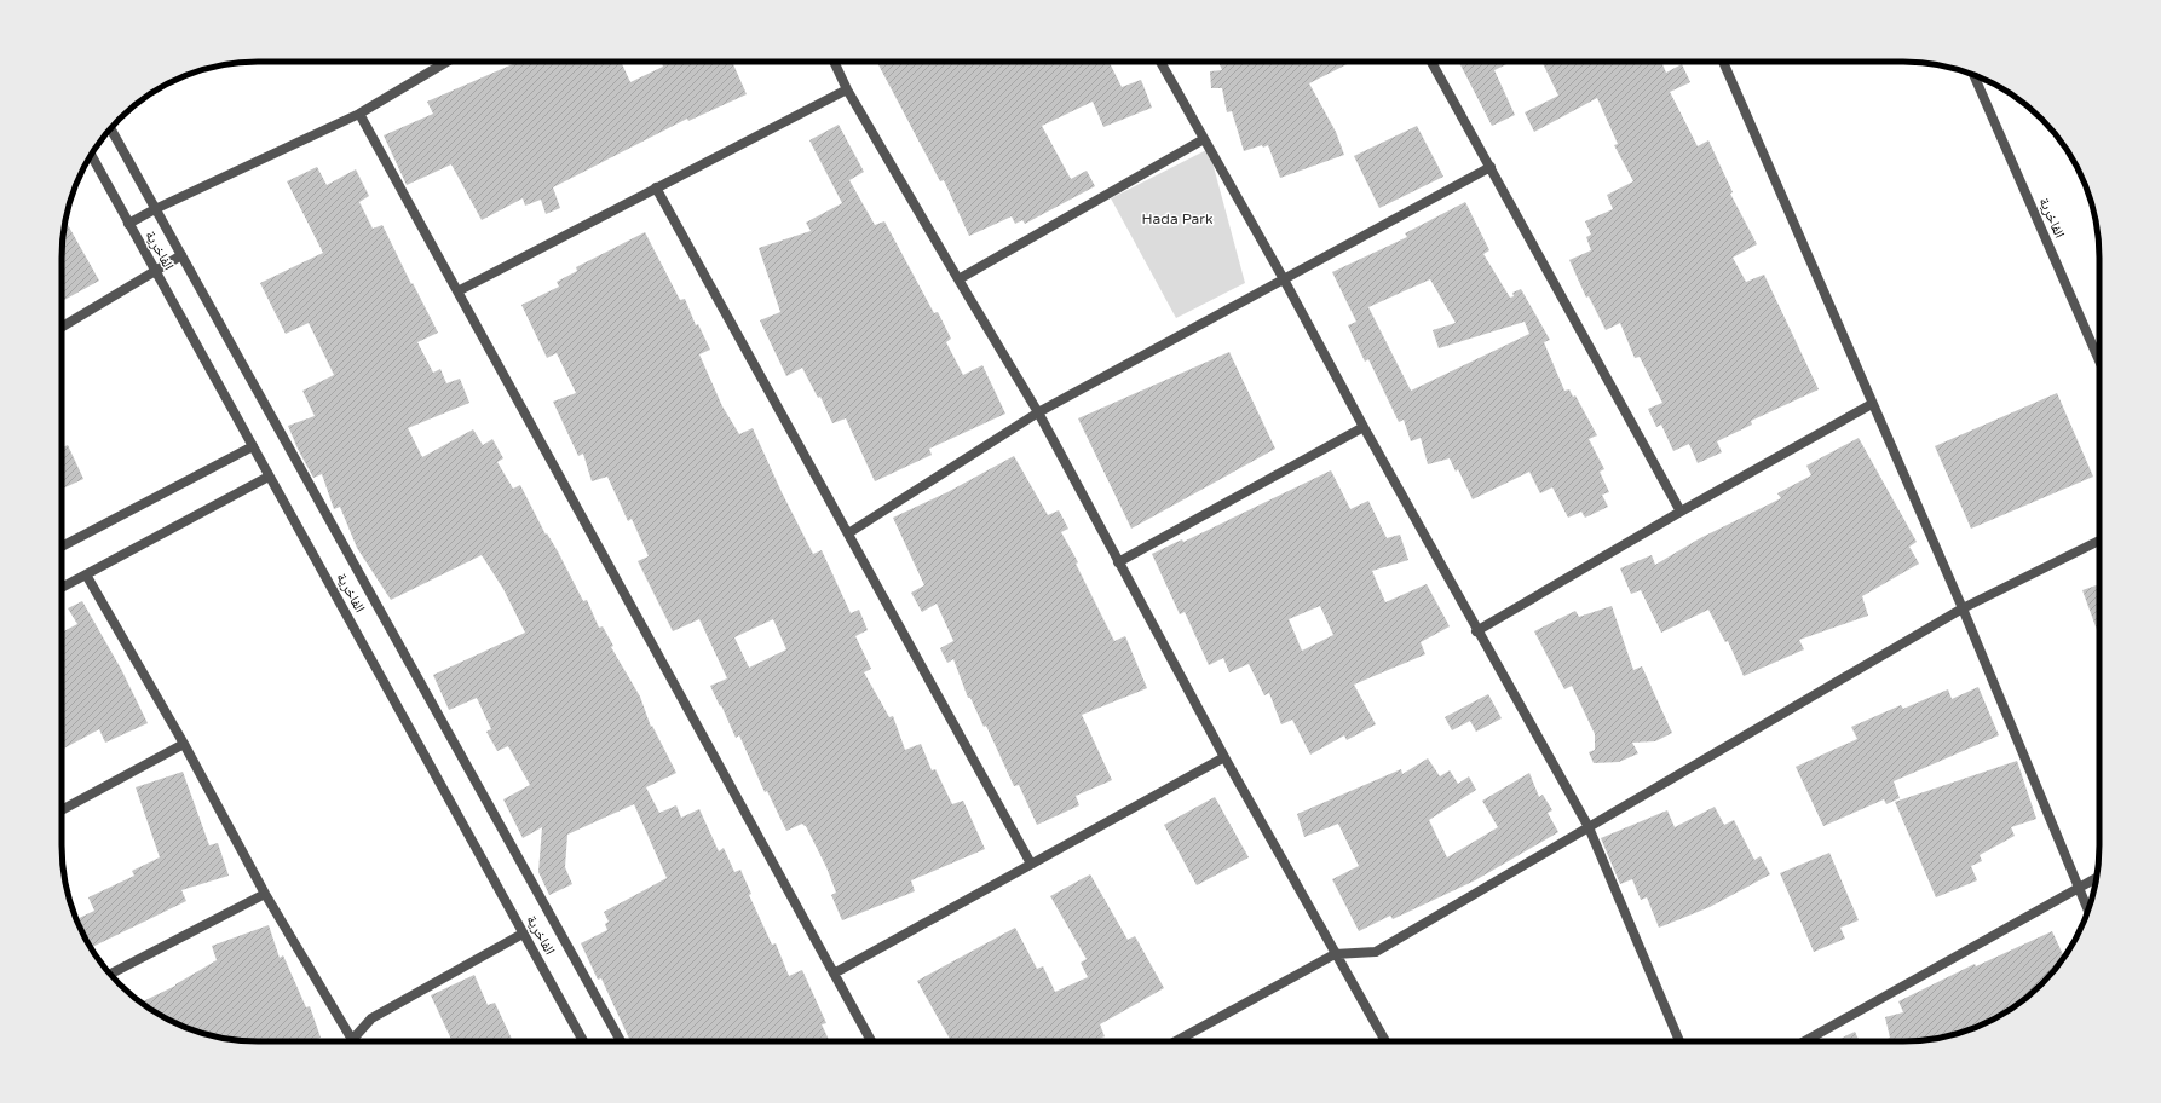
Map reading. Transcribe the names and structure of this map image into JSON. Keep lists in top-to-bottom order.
{
  "streets": {
    "street": ["الفاخرية"]
  },
  "parks": ["Hada Park"]
}
